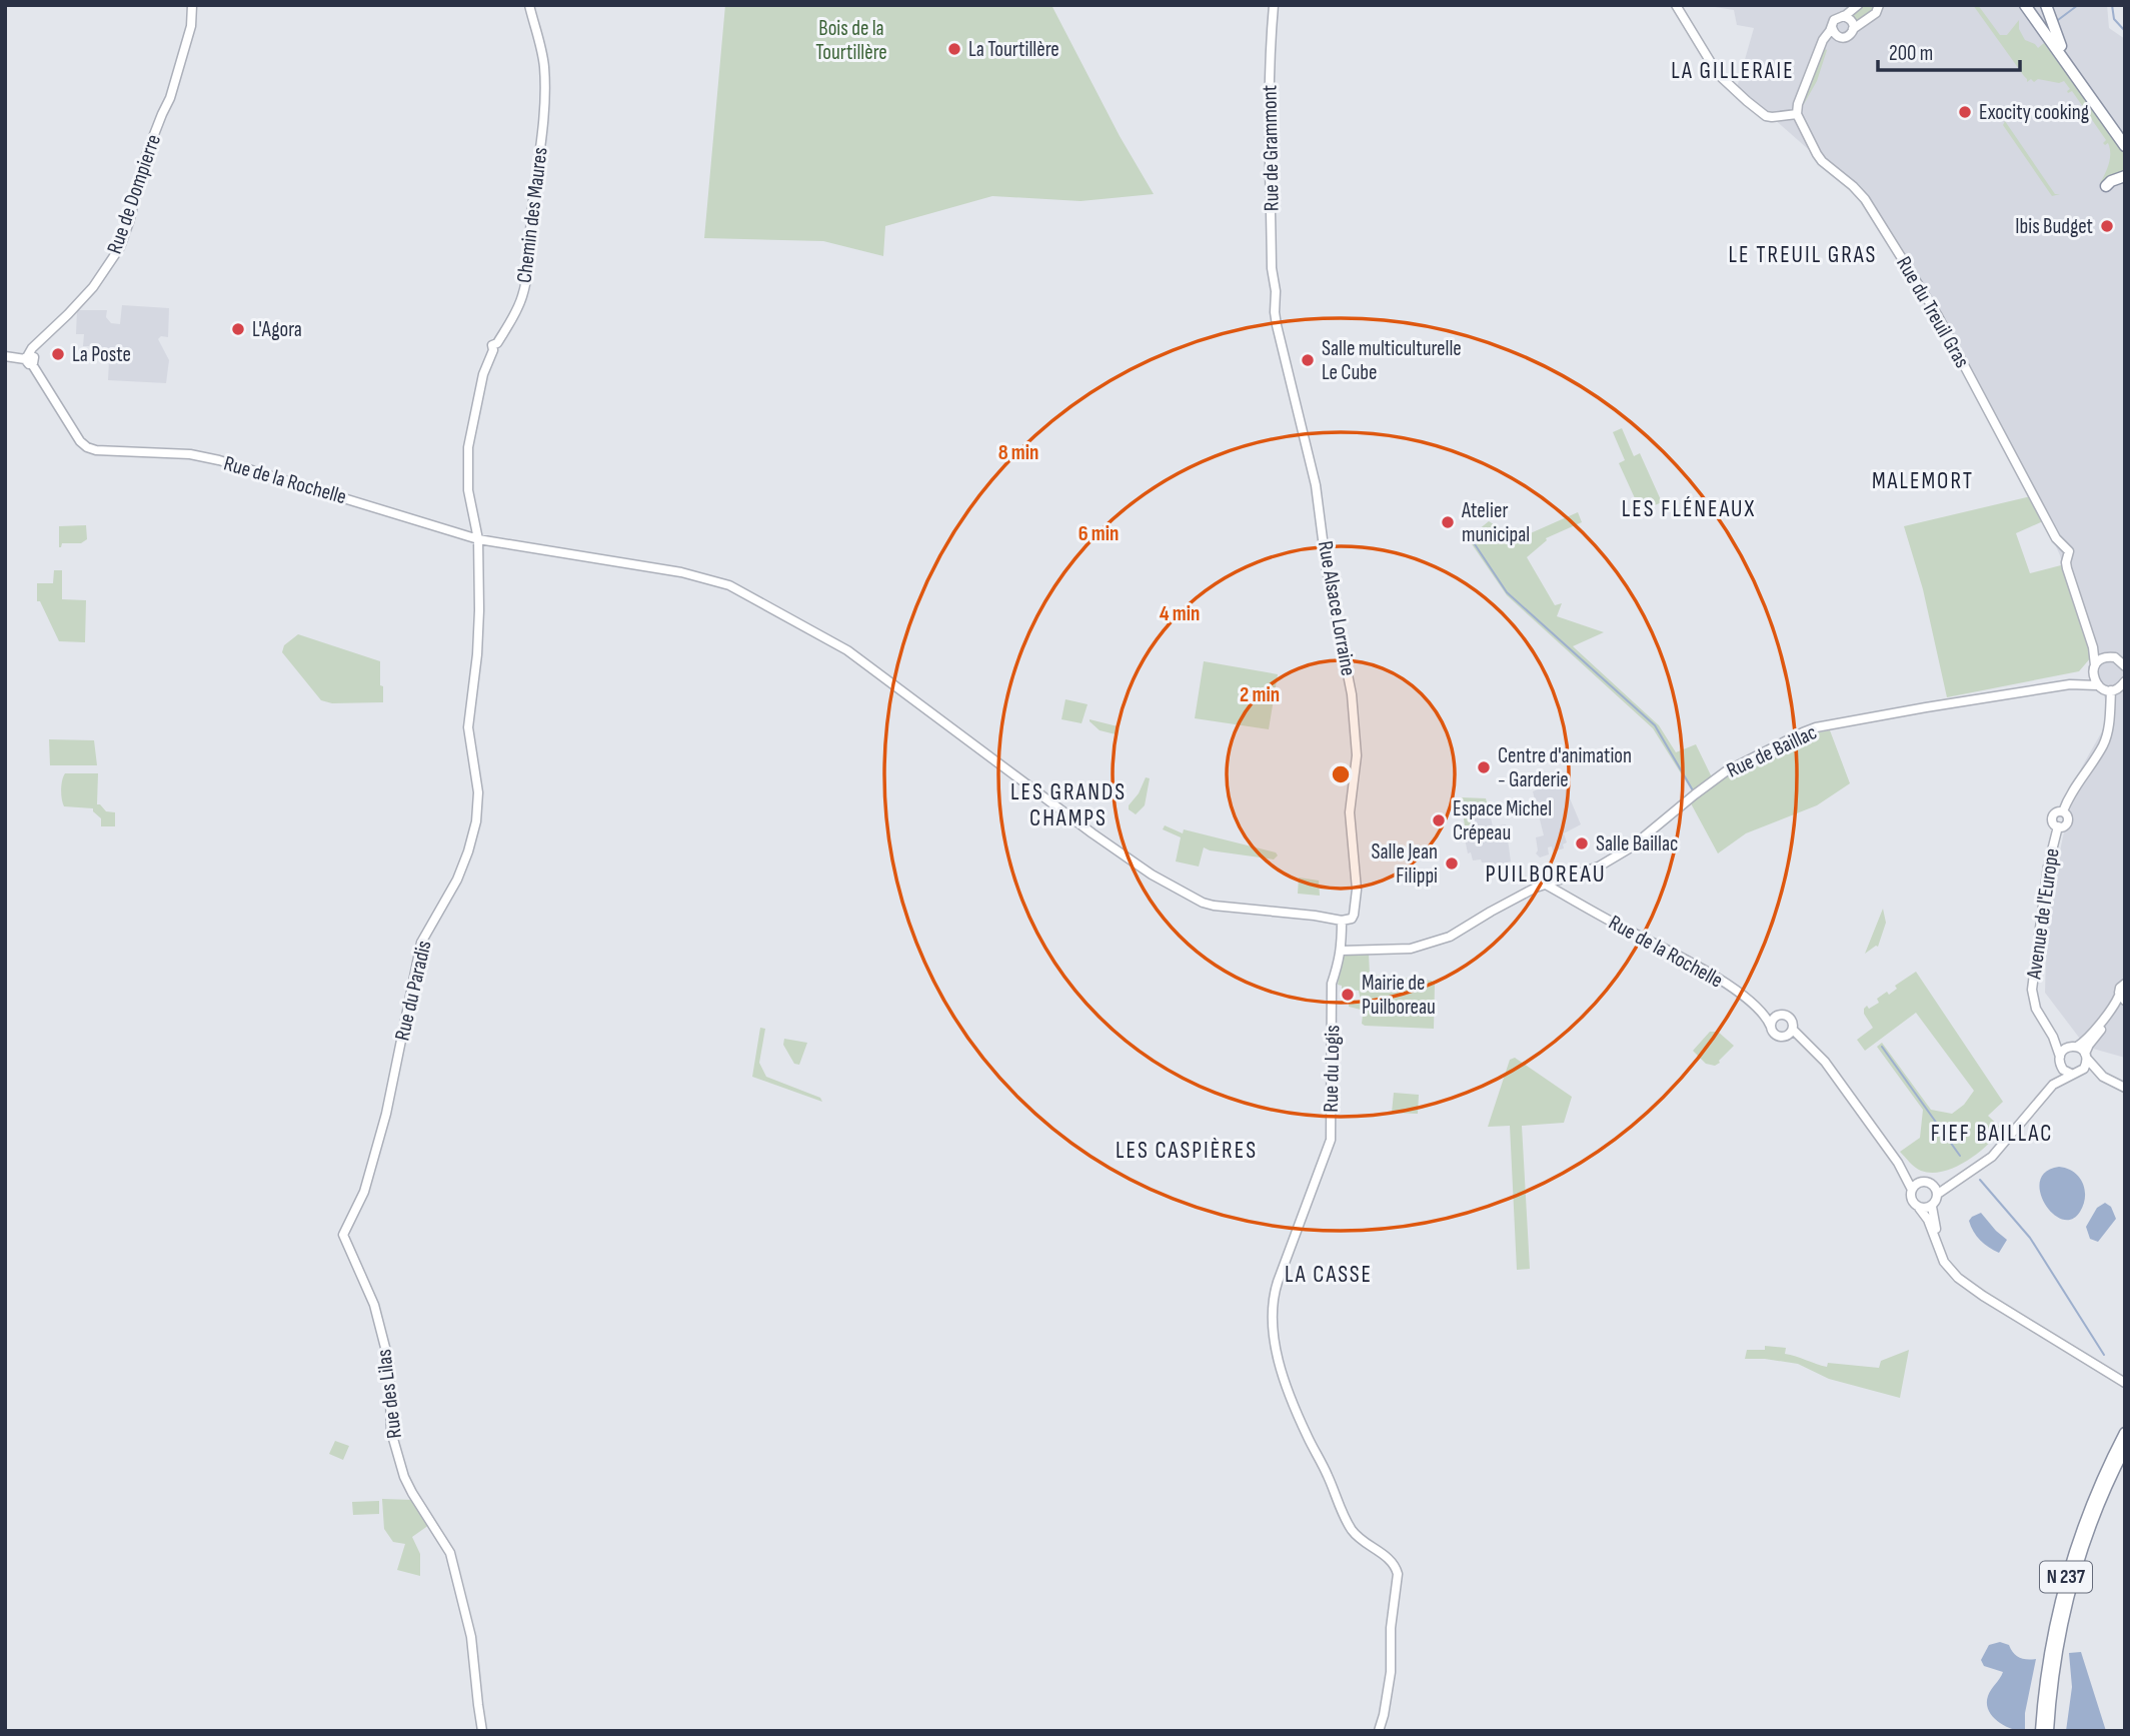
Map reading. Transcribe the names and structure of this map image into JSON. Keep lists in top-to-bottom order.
{
  "streets": {
    "highway": ["N 237"],
    "street": [
      "Rue de Grammont",
      "Rue de Dompierre",
      "Chemin des Maures",
      "Rue du Treuil Gras",
      "Rue de la Rochelle",
      "Rue Alsace Lorraine",
      "Rue de Baillac",
      "Avenue de l'Europe",
      "Rue du Paradis",
      "Rue du Logis",
      "Rue des Lilas"
    ]
  },
  "crossings": [
    ["Rue de Grammont", "Rue Alsace Lorraine"],
    ["Rue de Dompierre", "Rue de la Rochelle"],
    ["Chemin des Maures", "Rue de la Rochelle"],
    ["Chemin des Maures", "Rue du Paradis"],
    ["Rue du Treuil Gras", "Rue de Baillac"],
    ["Rue de la Rochelle", "Rue Alsace Lorraine"],
    ["Rue de la Rochelle", "Rue de Baillac"],
    ["Rue de la Rochelle", "Rue du Paradis"],
    ["Rue de la Rochelle", "Rue du Logis"],
    ["Rue Alsace Lorraine", "Rue du Logis"],
    ["Rue de Baillac", "Avenue de l'Europe"],
    ["Rue de Baillac", "Rue du Logis"],
    ["Rue du Paradis", "Rue des Lilas"]
  ],
  "districts": [
    "LA GILLERAIE",
    "LE TREUIL GRAS",
    "MALEMORT",
    "LES FLÉNEAUX",
    "LES GRANDS CHAMPS",
    "PUILBOREAU",
    "FIEF BAILLAC",
    "LES CASPIÈRES",
    "LA CASSE"
  ],
  "parks": ["Bois de la Tourtillère"],
  "places": [
    "La Tourtillère",
    "Exocity cooking",
    "Ibis Budget",
    "L'Agora",
    "La Poste",
    "Salle multiculturelle Le Cube",
    "Atelier municipal",
    "Centre d'animation - Garderie",
    "Espace Michel Crépeau",
    "Salle Baillac",
    "Salle Jean Filippi",
    "Mairie de Puilboreau"
  ],
  "scale_bar": "200 m",
  "rings": [
    "8 min",
    "6 min",
    "4 min",
    "2 min"
  ]
}
